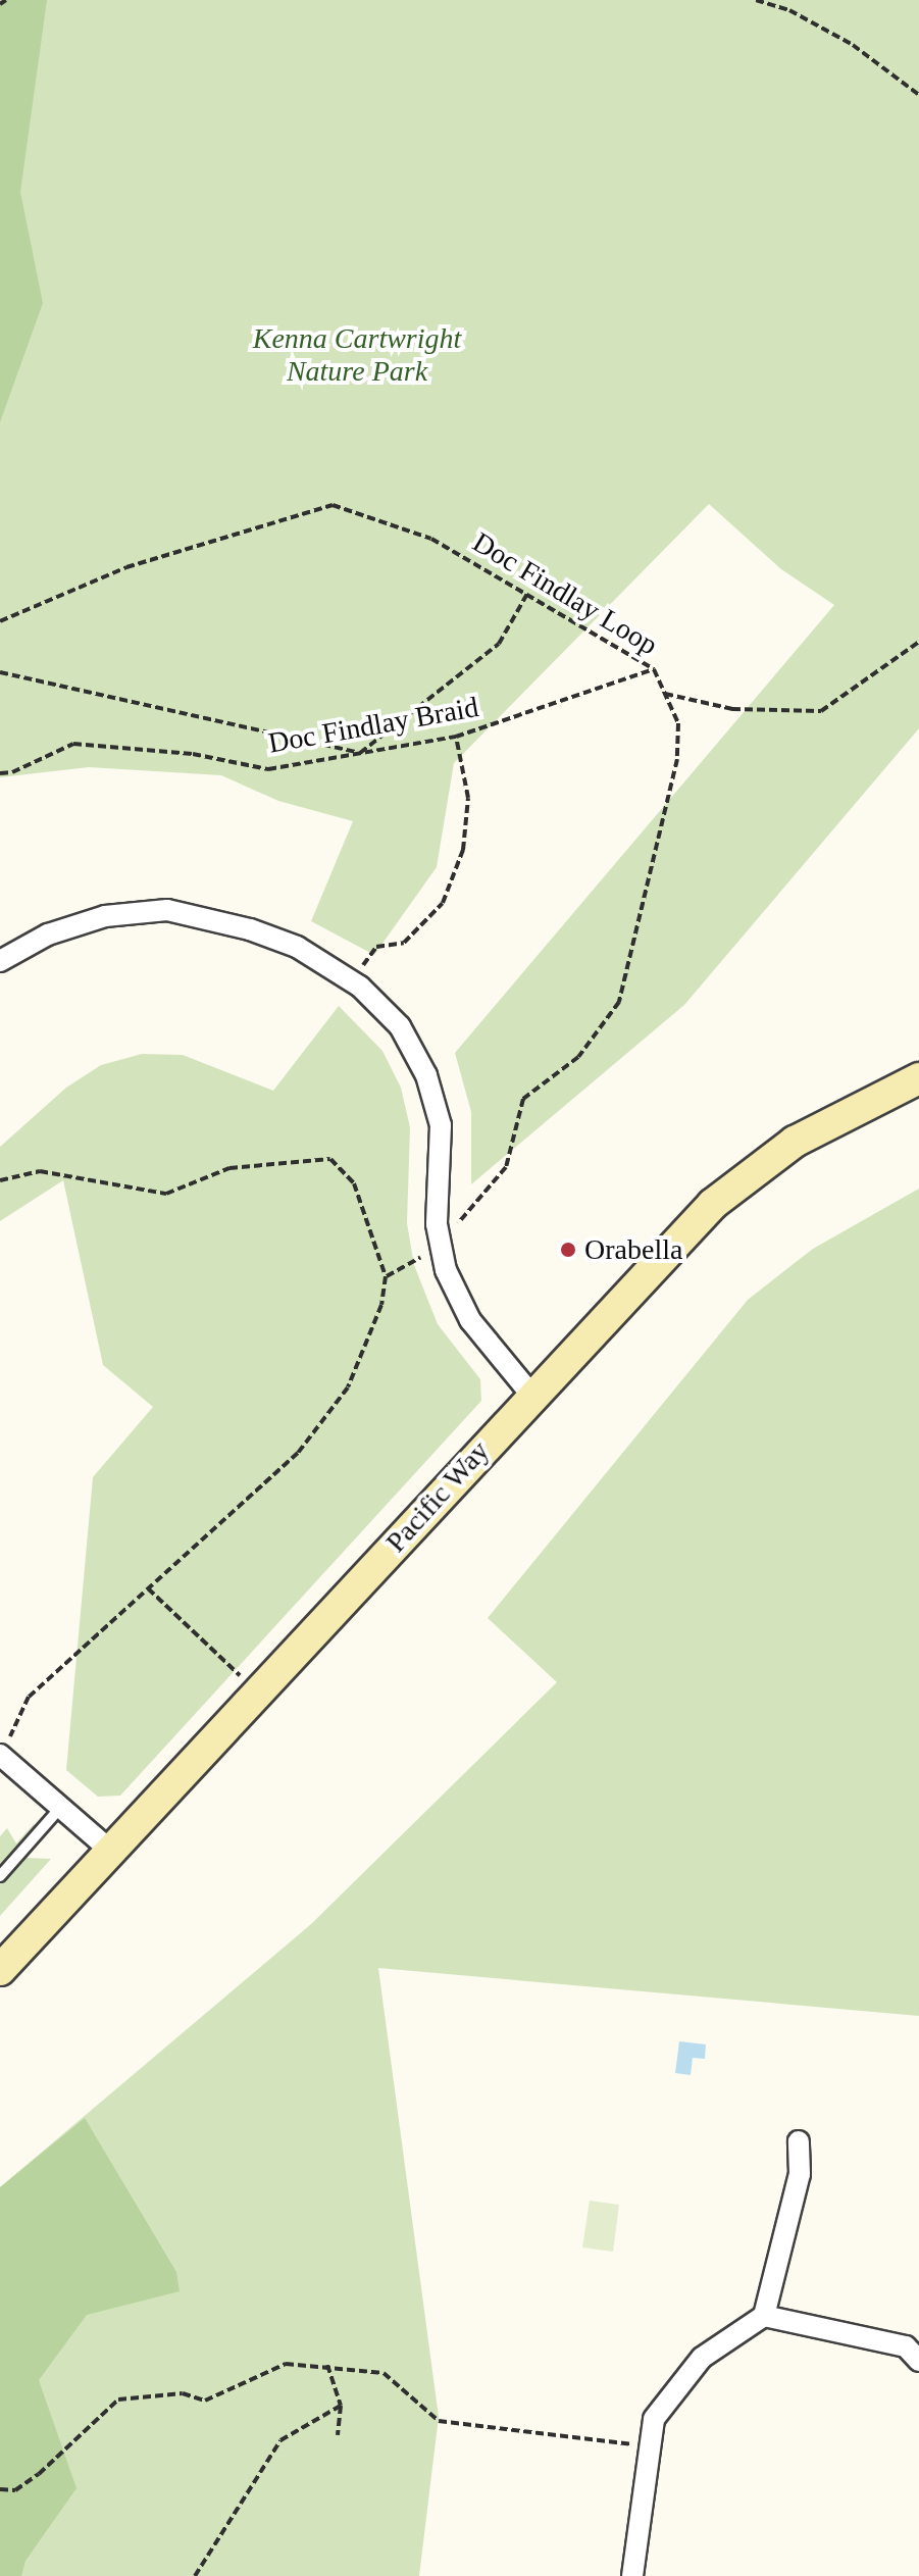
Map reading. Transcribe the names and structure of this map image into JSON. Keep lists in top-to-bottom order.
{
  "streets": {
    "street": ["Pacific Way"],
    "path": ["Doc Findlay Loop", "Doc Findlay Braid"]
  },
  "crossings": [
    ["Doc Findlay Loop", "Doc Findlay Braid"]
  ],
  "parks": ["Kenna Cartwright Nature Park"],
  "places": ["Orabella"]
}
